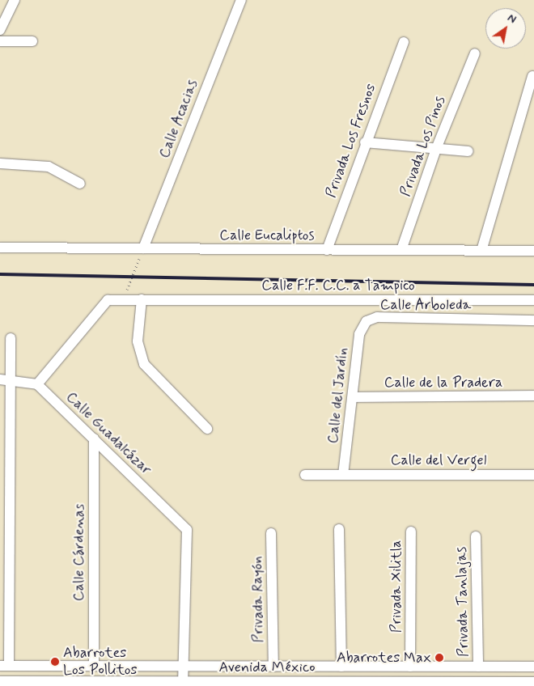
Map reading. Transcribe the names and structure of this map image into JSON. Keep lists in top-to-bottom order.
{
  "streets": {
    "street": [
      "Calle Acacias",
      "Privada Los Fresnos",
      "Privada Los Pinos",
      "Calle Eucaliptos",
      "Calle F.F. C.C. a Tampico",
      "Calle Arboleda",
      "Calle de la Pradera",
      "Calle del Jardín",
      "Calle Guadalcázar",
      "Calle del Vergel",
      "Calle Cárdenas",
      "Privada Xilitla",
      "Privada Rayón",
      "Privada Tanlajas",
      "Avenida México"
    ]
  },
  "crossings": [
    ["Calle Acacias", "Calle Eucaliptos"],
    ["Privada Los Fresnos", "Calle Eucaliptos"],
    ["Privada Los Pinos", "Calle Eucaliptos"],
    ["Calle F.F. C.C. a Tampico", "Calle Guadalcázar"],
    ["Calle Arboleda", "Calle del Jardín"],
    ["Calle de la Pradera", "Calle del Jardín"],
    ["Calle del Jardín", "Calle del Vergel"],
    ["Calle Guadalcázar", "Calle Cárdenas"],
    ["Calle Guadalcázar", "Avenida México"],
    ["Calle Cárdenas", "Avenida México"],
    ["Privada Xilitla", "Avenida México"],
    ["Privada Rayón", "Avenida México"],
    ["Privada Tanlajas", "Avenida México"]
  ],
  "places": ["Abarrotes Max", "Abarrotes Los Pollitos"],
  "north": "top right"
}
